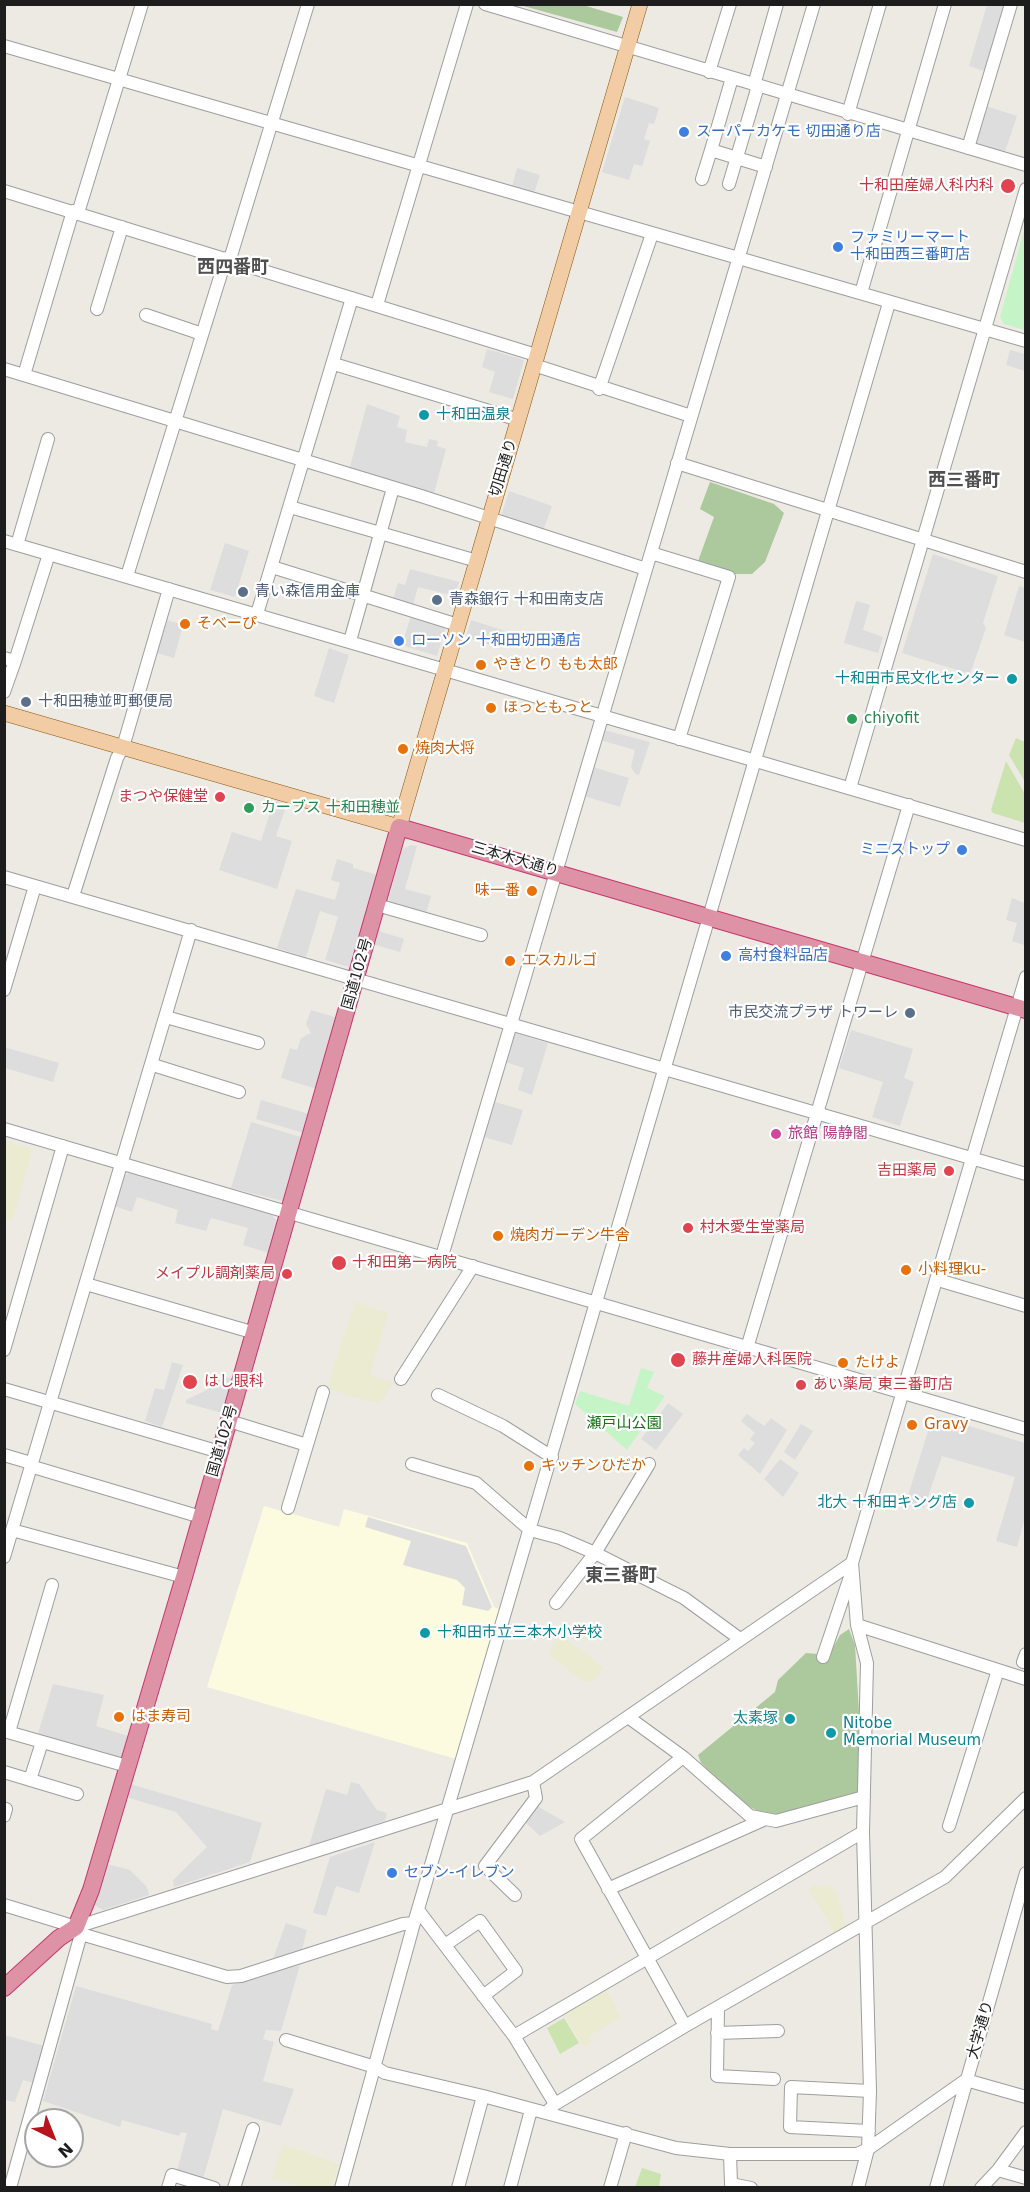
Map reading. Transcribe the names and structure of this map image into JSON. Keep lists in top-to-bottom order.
{
  "streets": {
    "highway": ["三本木大通り", "国道102号"],
    "main road": ["切田通り"],
    "street": ["大学通り"]
  },
  "crossings": [
    ["切田通り", "三本木大通り"],
    ["切田通り", "国道102号"],
    ["三本木大通り", "国道102号"]
  ],
  "districts": ["西四番町", "西三番町", "東三番町"],
  "parks": ["瀬戸山公園"],
  "places": [
    "スーパーカケモ 切田通り店",
    "十和田産婦人科内科",
    "ファミリーマート 十和田西三番町店",
    "十和田温泉",
    "青い森信用金庫",
    "青森銀行 十和田南支店",
    "そべーぴ",
    "ローソン 十和田切田通店",
    "やきとり もも太郎",
    "十和田市民文化センター",
    "十和田穂並町郵便局",
    "ほっともっと",
    "chiyofit",
    "焼肉大将",
    "まつや保健堂",
    "カーブス 十和田穂並",
    "ミニストップ",
    "味一番",
    "高村食料品店",
    "エスカルゴ",
    "市民交流プラザ トワーレ",
    "旅館 陽静閣",
    "吉田薬局",
    "村木愛生堂薬局",
    "焼肉ガーデン牛舎",
    "十和田第一病院",
    "小料理ku-",
    "メイプル調剤薬局",
    "藤井産婦人科医院",
    "たけよ",
    "はし眼科",
    "あい薬局 東三番町店",
    "Gravy",
    "キッチンひだか",
    "北大 十和田キング店",
    "十和田市立三本木小学校",
    "はま寿司",
    "太素塚",
    "Nitobe Memorial Museum",
    "セブン-イレブン"
  ],
  "north": "bottom right"
}
